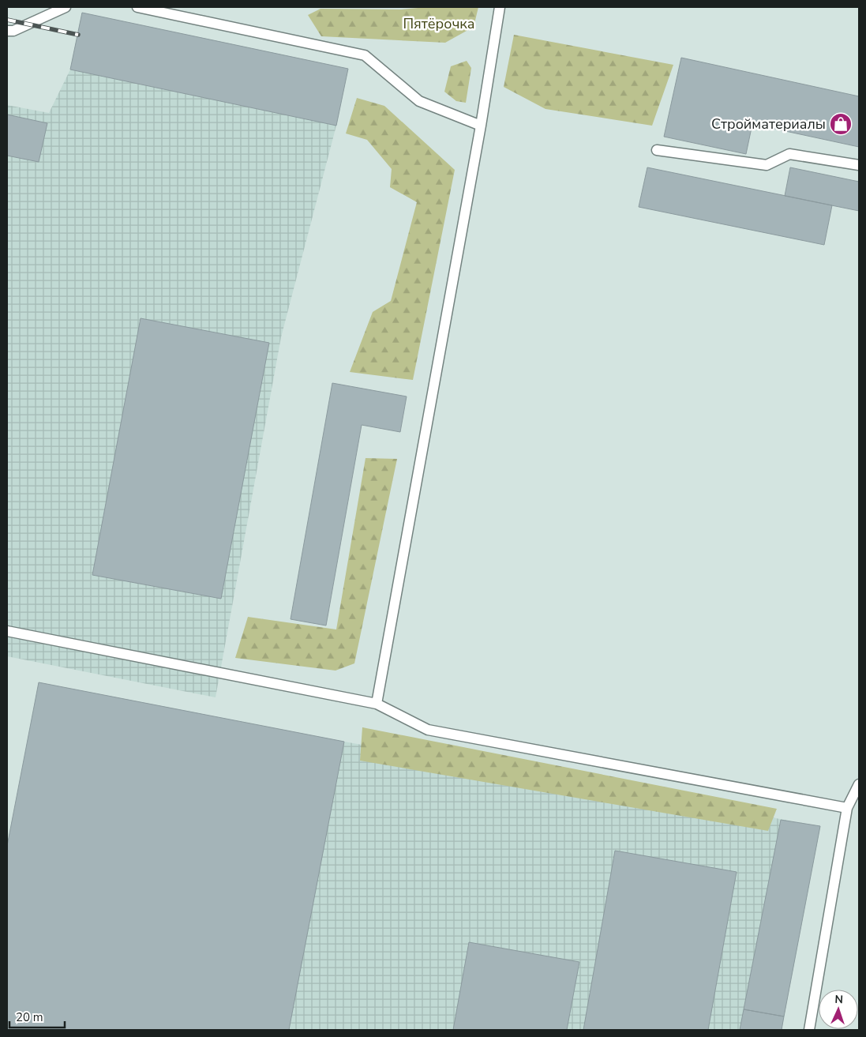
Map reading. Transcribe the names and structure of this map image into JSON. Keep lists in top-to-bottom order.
{
  "parks": ["Пятёрочка"],
  "places": {
    "shop": ["Стройматериалы"]
  },
  "scale_bar": "20 m",
  "north": "top"
}
